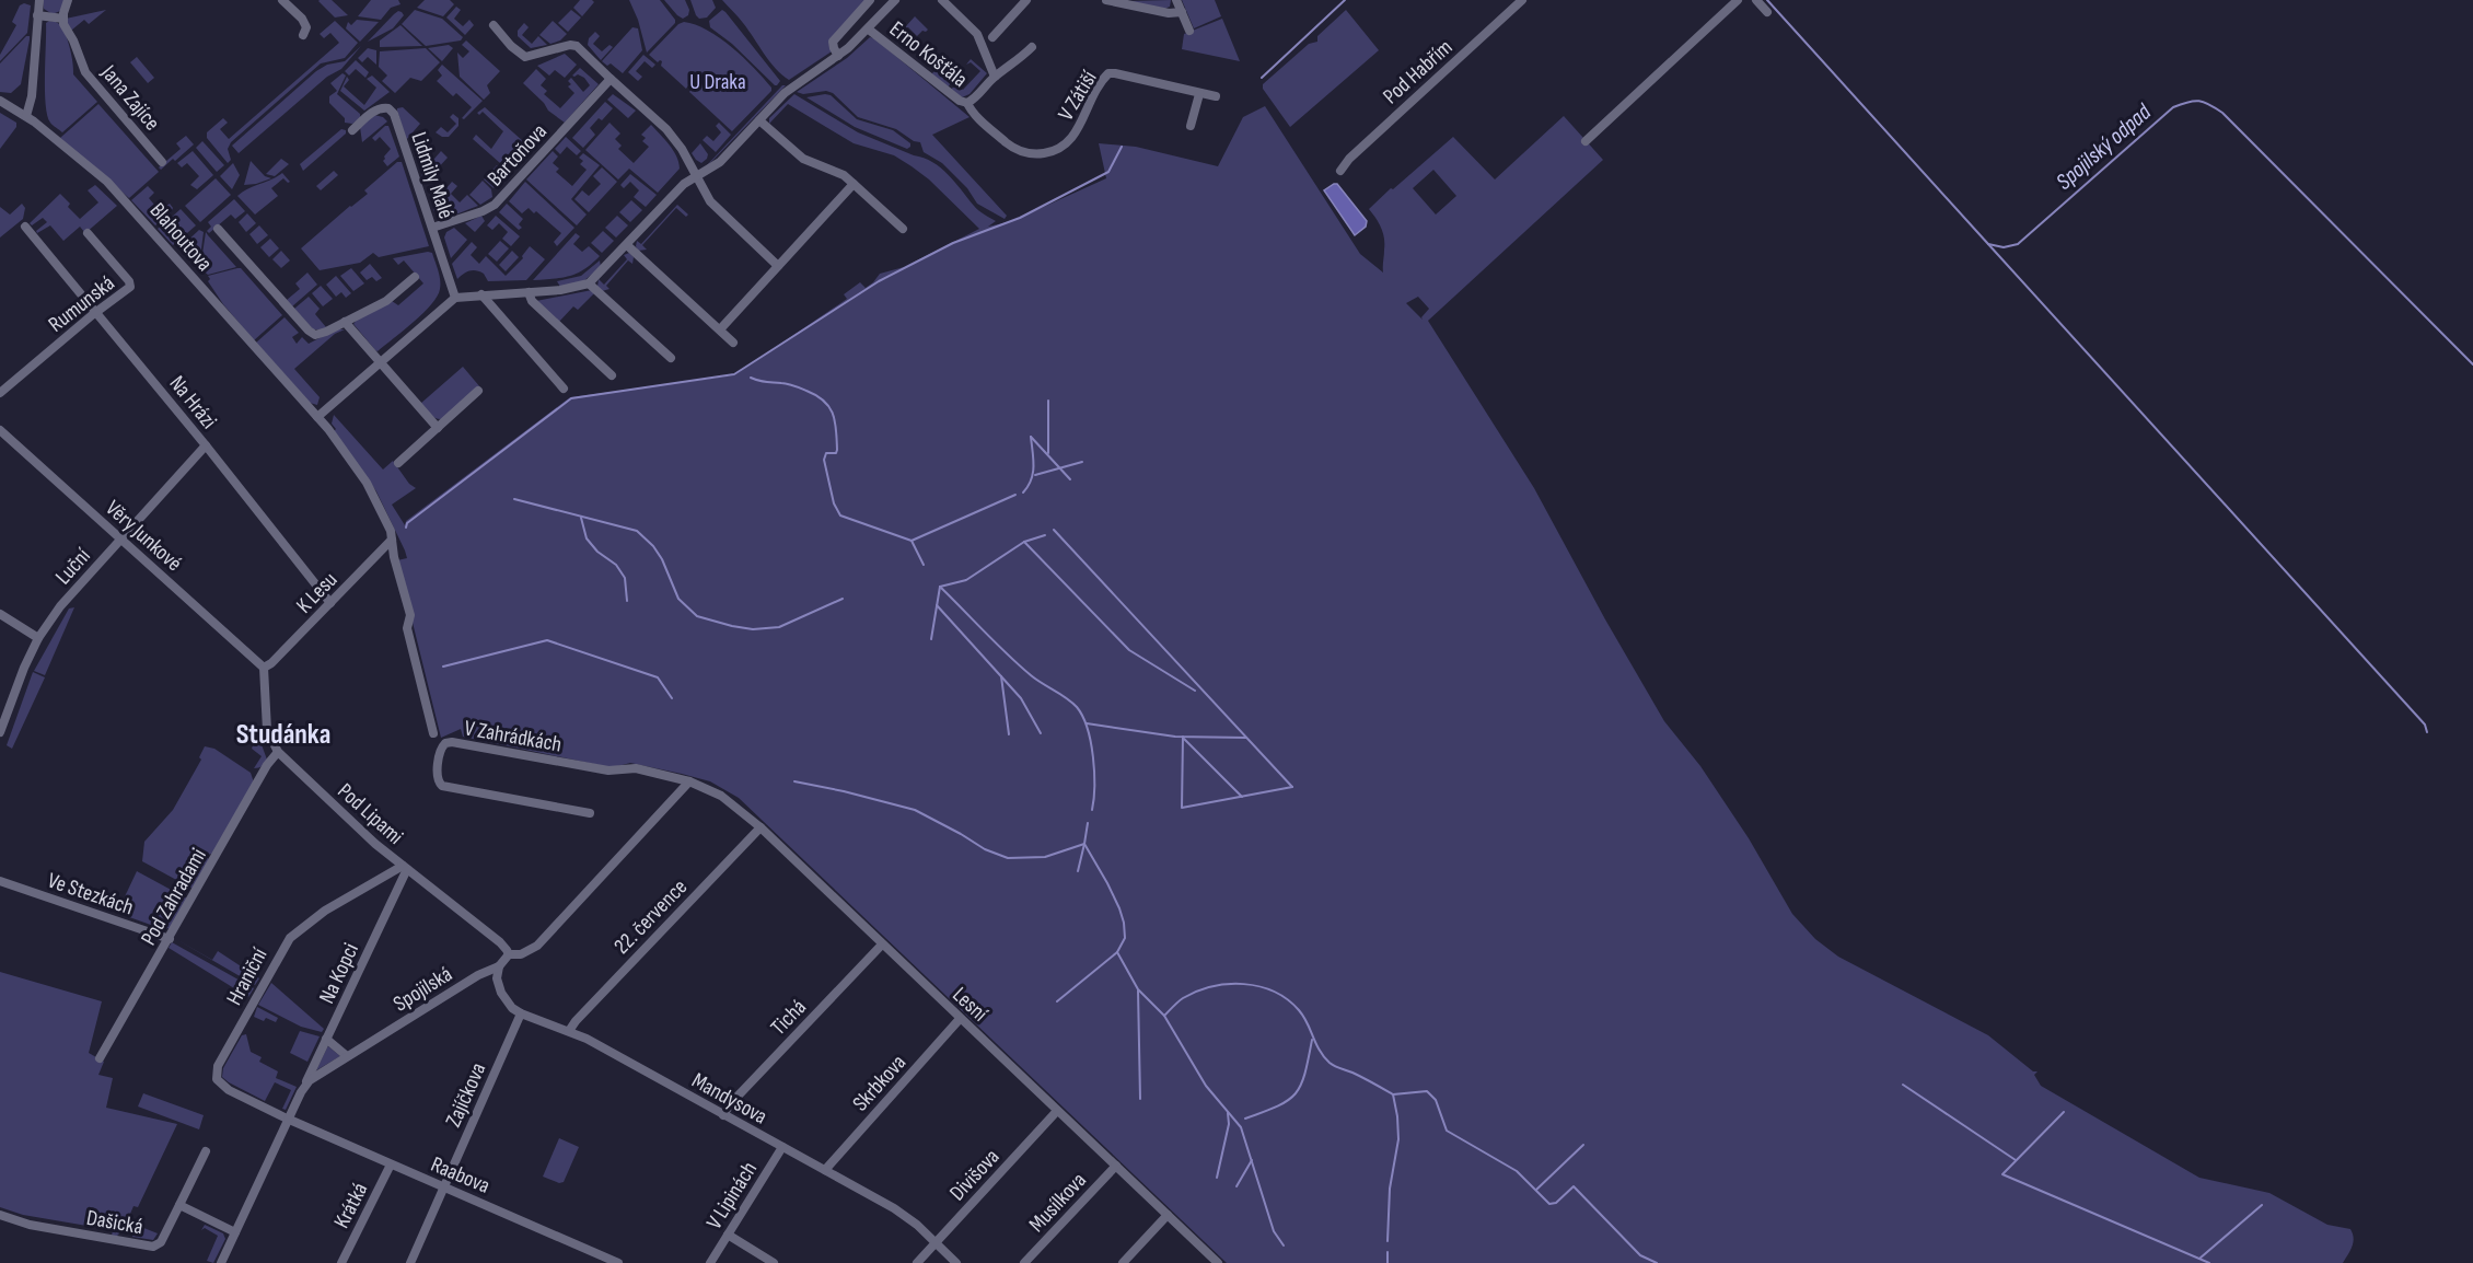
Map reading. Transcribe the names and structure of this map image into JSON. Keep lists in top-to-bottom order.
{
  "streets": {
    "street": [
      "Erno Košťála",
      "Pod Habřím",
      "V Zátiší",
      "Jana Zajíce",
      "Bartoňova",
      "Lidmily Malé",
      "Blahoutova",
      "Rumunská",
      "Na Hrázi",
      "Věry Junkové",
      "Luční",
      "K Lesu",
      "V Zahrádkách",
      "Pod Lipami",
      "Ve Stezkách",
      "Pod Zahradami",
      "22. července",
      "Na Kopci",
      "Hraniční",
      "Spojilská",
      "Lesní",
      "Tichá",
      "Skrbkova",
      "Zajíčkova",
      "Mandysova",
      "Raabova",
      "Divišova",
      "V Lipinách",
      "Musílkova",
      "Krátká",
      "Dašická"
    ]
  },
  "crossings": [
    ["Erno Košťála", "V Zátiší"],
    ["Bartoňova", "Lidmily Malé"],
    ["Blahoutova", "V Zahrádkách"],
    ["Rumunská", "Na Hrázi"],
    ["Na Hrázi", "Luční"],
    ["Na Hrázi", "K Lesu"],
    ["Věry Junkové", "Luční"],
    ["Věry Junkové", "K Lesu"],
    ["Věry Junkové", "Pod Lipami"],
    ["K Lesu", "V Zahrádkách"],
    ["K Lesu", "Pod Lipami"],
    ["V Zahrádkách", "Lesní"],
    ["Pod Lipami", "Pod Zahradami"],
    ["Pod Lipami", "Na Kopci"],
    ["Pod Lipami", "Hraniční"],
    ["Pod Lipami", "Spojilská"],
    ["Ve Stezkách", "Pod Zahradami"],
    ["22. července", "Lesní"],
    ["22. července", "Mandysova"],
    ["Na Kopci", "Hraniční"],
    ["Na Kopci", "Spojilská"],
    ["Hraniční", "Spojilská"],
    ["Hraniční", "Raabova"],
    ["Spojilská", "Mandysova"],
    ["Spojilská", "Raabova"],
    ["Lesní", "Tichá"],
    ["Lesní", "Skrbkova"],
    ["Lesní", "Divišova"],
    ["Lesní", "Musílkova"],
    ["Tichá", "Mandysova"],
    ["Skrbkova", "Mandysova"],
    ["Zajíčkova", "Mandysova"],
    ["Zajíčkova", "Raabova"],
    ["Mandysova", "Divišova"],
    ["Mandysova", "V Lipinách"],
    ["Raabova", "Krátká"]
  ],
  "districts": ["Studánka"],
  "water": ["Spojilský odpad"],
  "parks": ["U Draka"]
}
